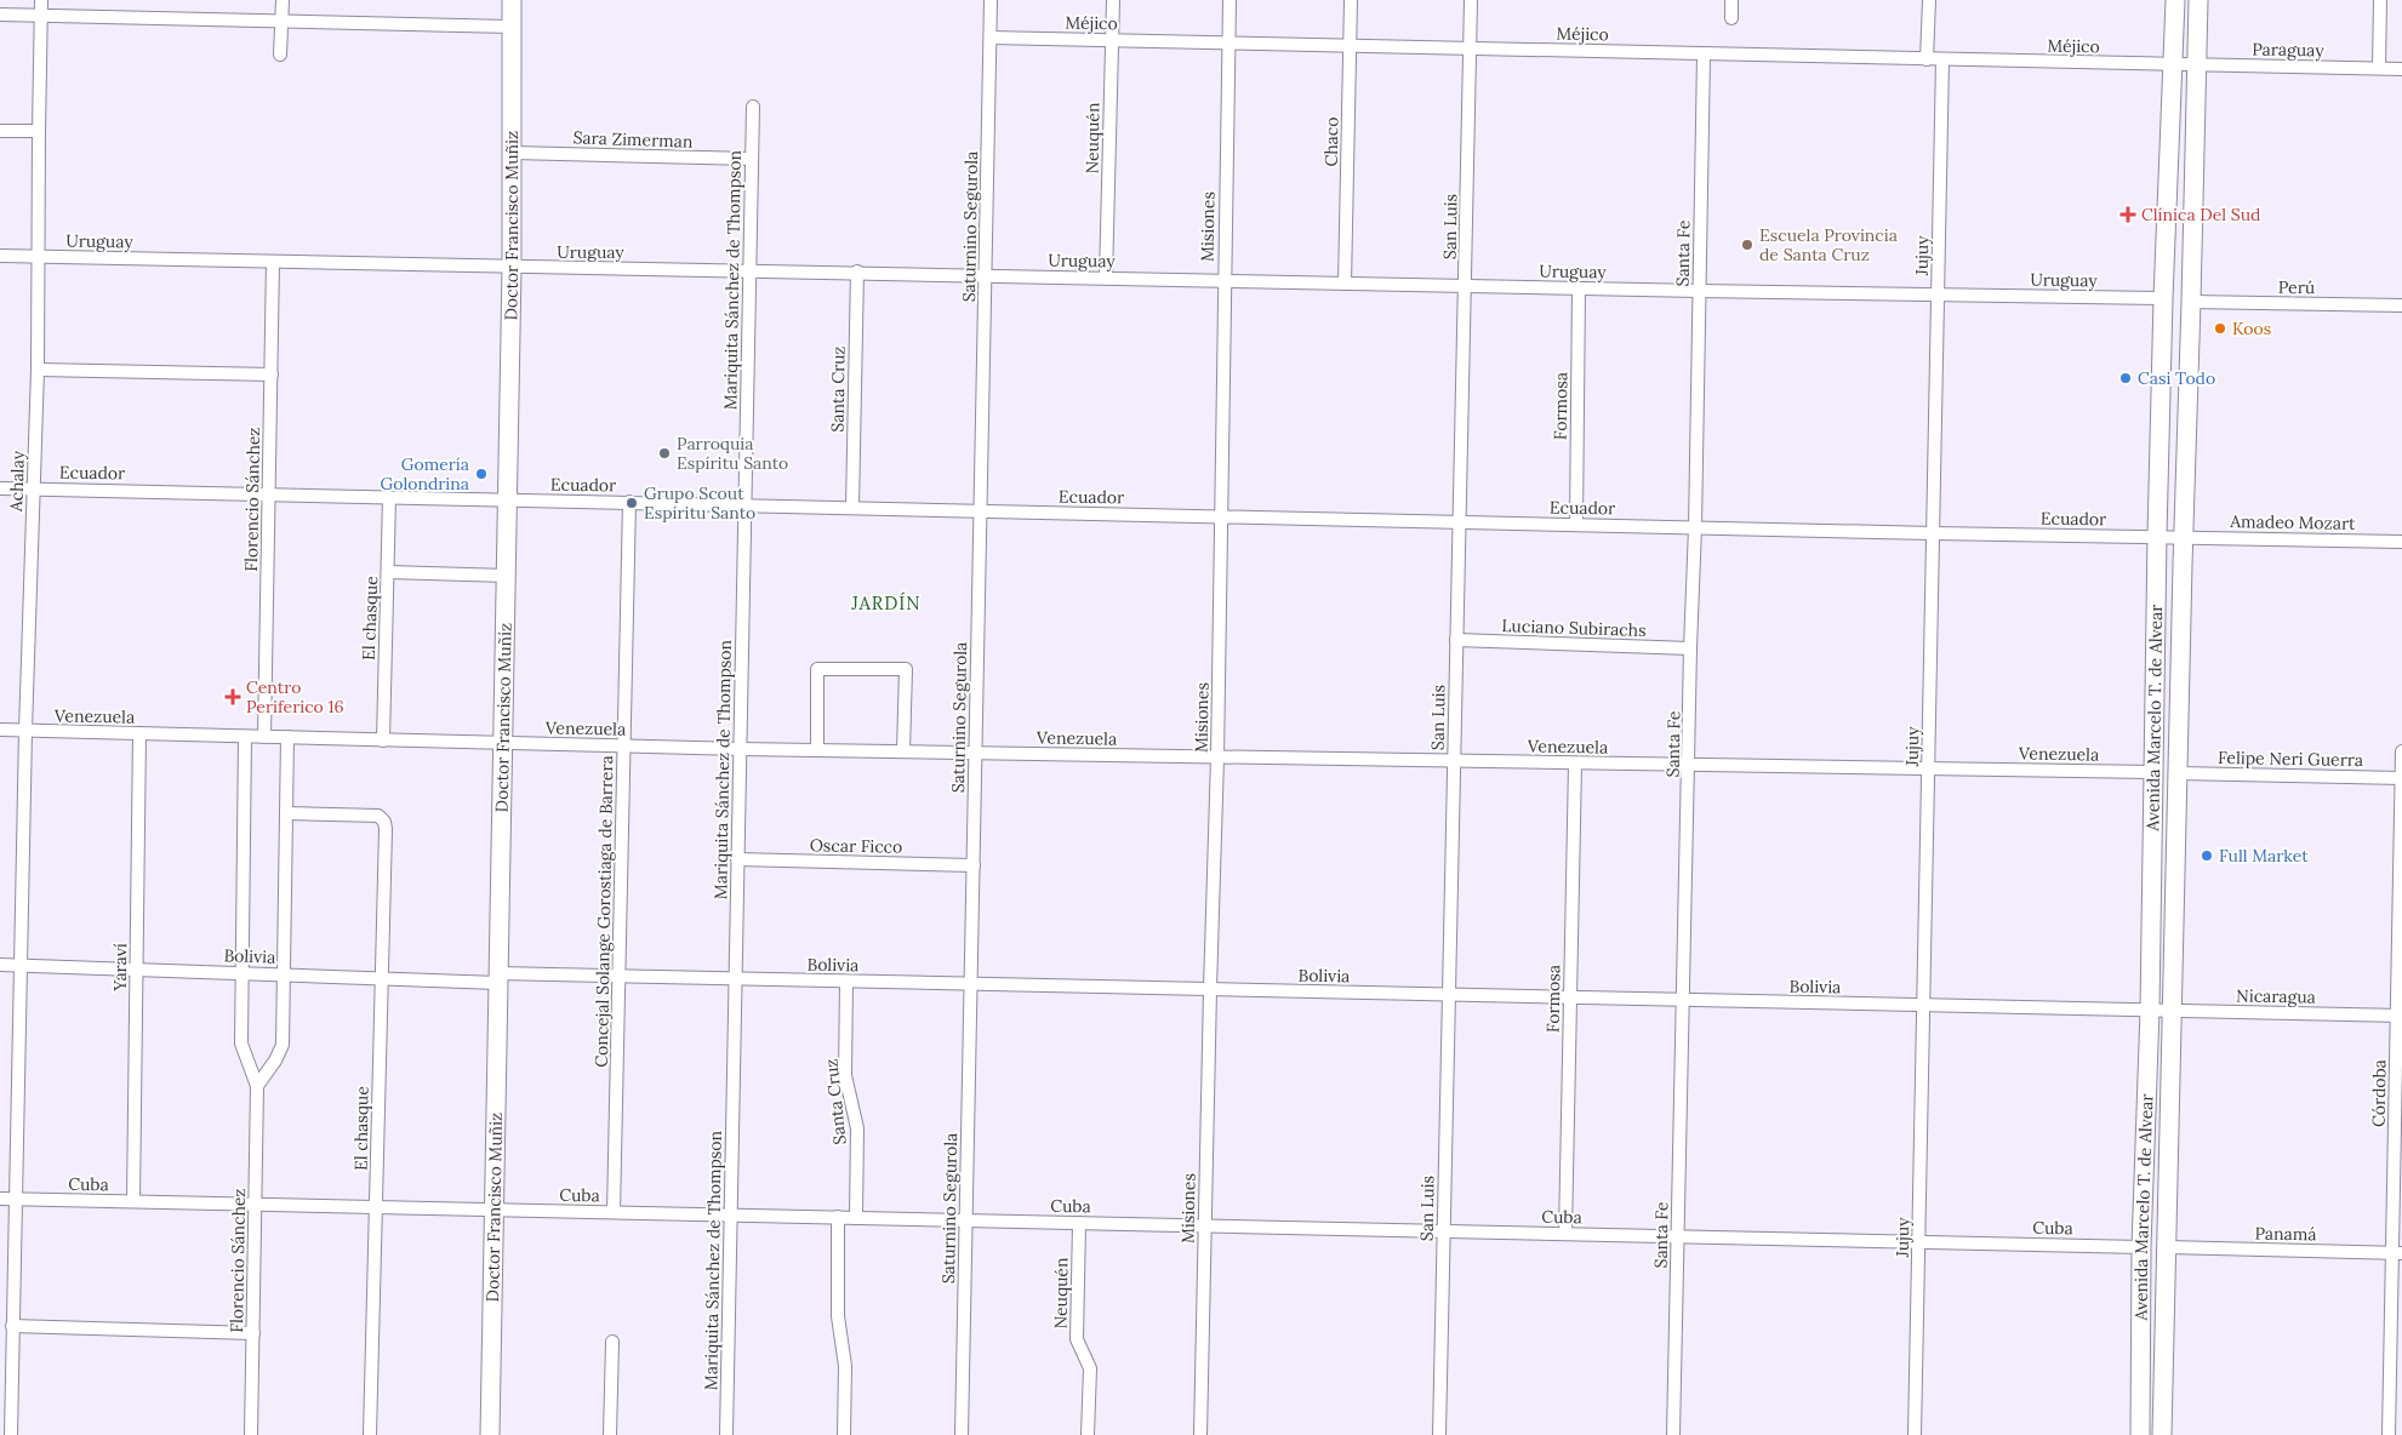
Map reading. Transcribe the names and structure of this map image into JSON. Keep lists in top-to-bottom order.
{
  "streets": {
    "main road": ["Doctor Francisco Muñiz", "Avenida Marcelo T. de Alvear"],
    "street": [
      "Méjico",
      "Paraguay",
      "Neuquén",
      "Sara Zimerman",
      "Chaco",
      "Saturnino Segurola",
      "Misiones",
      "San Luis",
      "Uruguay",
      "Santa Fe",
      "Jujuy",
      "Mariquita Sánchez de Thompson",
      "Perú",
      "Santa Cruz",
      "Formosa",
      "Ecuador",
      "Achalay",
      "Florencio Sánchez",
      "Amadeo Mozart",
      "El chasque",
      "Luciano Subirachs",
      "Venezuela",
      "Felipe Neri Guerra",
      "Oscar Ficco",
      "Concejal Solange Gorostiaga de Barrera",
      "Bolivia",
      "Yaraví",
      "Nicaragua",
      "Córdoba",
      "Cuba",
      "Panamá"
    ]
  },
  "crossings": [
    ["Méjico", "Paraguay"],
    ["Méjico", "Neuquén"],
    ["Méjico", "Chaco"],
    ["Méjico", "Saturnino Segurola"],
    ["Méjico", "Misiones"],
    ["Méjico", "San Luis"],
    ["Méjico", "Santa Fe"],
    ["Méjico", "Jujuy"],
    ["Méjico", "Avenida Marcelo T. de Alvear"],
    ["Paraguay", "Avenida Marcelo T. de Alvear"],
    ["Neuquén", "Uruguay"],
    ["Neuquén", "Cuba"],
    ["Sara Zimerman", "Doctor Francisco Muñiz"],
    ["Sara Zimerman", "Mariquita Sánchez de Thompson"],
    ["Chaco", "Uruguay"],
    ["Doctor Francisco Muñiz", "Uruguay"],
    ["Doctor Francisco Muñiz", "Ecuador"],
    ["Doctor Francisco Muñiz", "Venezuela"],
    ["Doctor Francisco Muñiz", "Bolivia"],
    ["Doctor Francisco Muñiz", "Cuba"],
    ["Saturnino Segurola", "Uruguay"],
    ["Saturnino Segurola", "Ecuador"],
    ["Saturnino Segurola", "Venezuela"],
    ["Saturnino Segurola", "Oscar Ficco"],
    ["Saturnino Segurola", "Bolivia"],
    ["Saturnino Segurola", "Cuba"],
    ["Misiones", "Uruguay"],
    ["Misiones", "Ecuador"],
    ["Misiones", "Venezuela"],
    ["Misiones", "Bolivia"],
    ["Misiones", "Cuba"],
    ["San Luis", "Uruguay"],
    ["San Luis", "Ecuador"],
    ["San Luis", "Luciano Subirachs"],
    ["San Luis", "Venezuela"],
    ["San Luis", "Bolivia"],
    ["San Luis", "Cuba"],
    ["Uruguay", "Santa Fe"],
    ["Uruguay", "Jujuy"],
    ["Uruguay", "Mariquita Sánchez de Thompson"],
    ["Uruguay", "Santa Cruz"],
    ["Uruguay", "Formosa"],
    ["Uruguay", "Achalay"],
    ["Uruguay", "Florencio Sánchez"],
    ["Uruguay", "Avenida Marcelo T. de Alvear"],
    ["Santa Fe", "Ecuador"],
    ["Santa Fe", "Luciano Subirachs"],
    ["Santa Fe", "Venezuela"],
    ["Santa Fe", "Bolivia"],
    ["Santa Fe", "Cuba"],
    ["Jujuy", "Ecuador"],
    ["Jujuy", "Venezuela"],
    ["Jujuy", "Bolivia"],
    ["Jujuy", "Cuba"],
    ["Mariquita Sánchez de Thompson", "Ecuador"],
    ["Mariquita Sánchez de Thompson", "Venezuela"],
    ["Mariquita Sánchez de Thompson", "Oscar Ficco"],
    ["Mariquita Sánchez de Thompson", "Bolivia"],
    ["Mariquita Sánchez de Thompson", "Cuba"],
    ["Perú", "Avenida Marcelo T. de Alvear"],
    ["Santa Cruz", "Ecuador"],
    ["Santa Cruz", "Bolivia"],
    ["Santa Cruz", "Cuba"],
    ["Formosa", "Ecuador"],
    ["Formosa", "Venezuela"],
    ["Formosa", "Bolivia"],
    ["Formosa", "Cuba"],
    ["Ecuador", "Achalay"],
    ["Ecuador", "Florencio Sánchez"],
    ["Ecuador", "Amadeo Mozart"],
    ["Ecuador", "El chasque"],
    ["Ecuador", "Avenida Marcelo T. de Alvear"],
    ["Ecuador", "Concejal Solange Gorostiaga de Barrera"],
    ["Achalay", "Venezuela"],
    ["Achalay", "Bolivia"],
    ["Achalay", "Cuba"],
    ["Florencio Sánchez", "Venezuela"],
    ["Florencio Sánchez", "Bolivia"],
    ["Florencio Sánchez", "Cuba"],
    ["Amadeo Mozart", "Avenida Marcelo T. de Alvear"],
    ["El chasque", "Venezuela"],
    ["El chasque", "Bolivia"],
    ["El chasque", "Cuba"],
    ["Venezuela", "Avenida Marcelo T. de Alvear"],
    ["Venezuela", "Concejal Solange Gorostiaga de Barrera"],
    ["Venezuela", "Yaraví"],
    ["Avenida Marcelo T. de Alvear", "Felipe Neri Guerra"],
    ["Avenida Marcelo T. de Alvear", "Bolivia"],
    ["Avenida Marcelo T. de Alvear", "Nicaragua"],
    ["Avenida Marcelo T. de Alvear", "Cuba"],
    ["Avenida Marcelo T. de Alvear", "Panamá"],
    ["Felipe Neri Guerra", "Córdoba"],
    ["Concejal Solange Gorostiaga de Barrera", "Bolivia"],
    ["Concejal Solange Gorostiaga de Barrera", "Cuba"],
    ["Bolivia", "Yaraví"],
    ["Bolivia", "Nicaragua"],
    ["Yaraví", "Cuba"],
    ["Nicaragua", "Córdoba"],
    ["Córdoba", "Panamá"]
  ],
  "districts": ["JARDÍN"],
  "places": {
    "health": ["Clínica Del Sud", "Centro Periferico 16"],
    "other": [
      "Escuela Provincia de Santa Cruz",
      "Koos",
      "Casi Todo",
      "Parroquia Espíritu Santo",
      "Gomería Golondrina",
      "Grupo Scout Espíritu Santo",
      "Full Market"
    ]
  }
}
